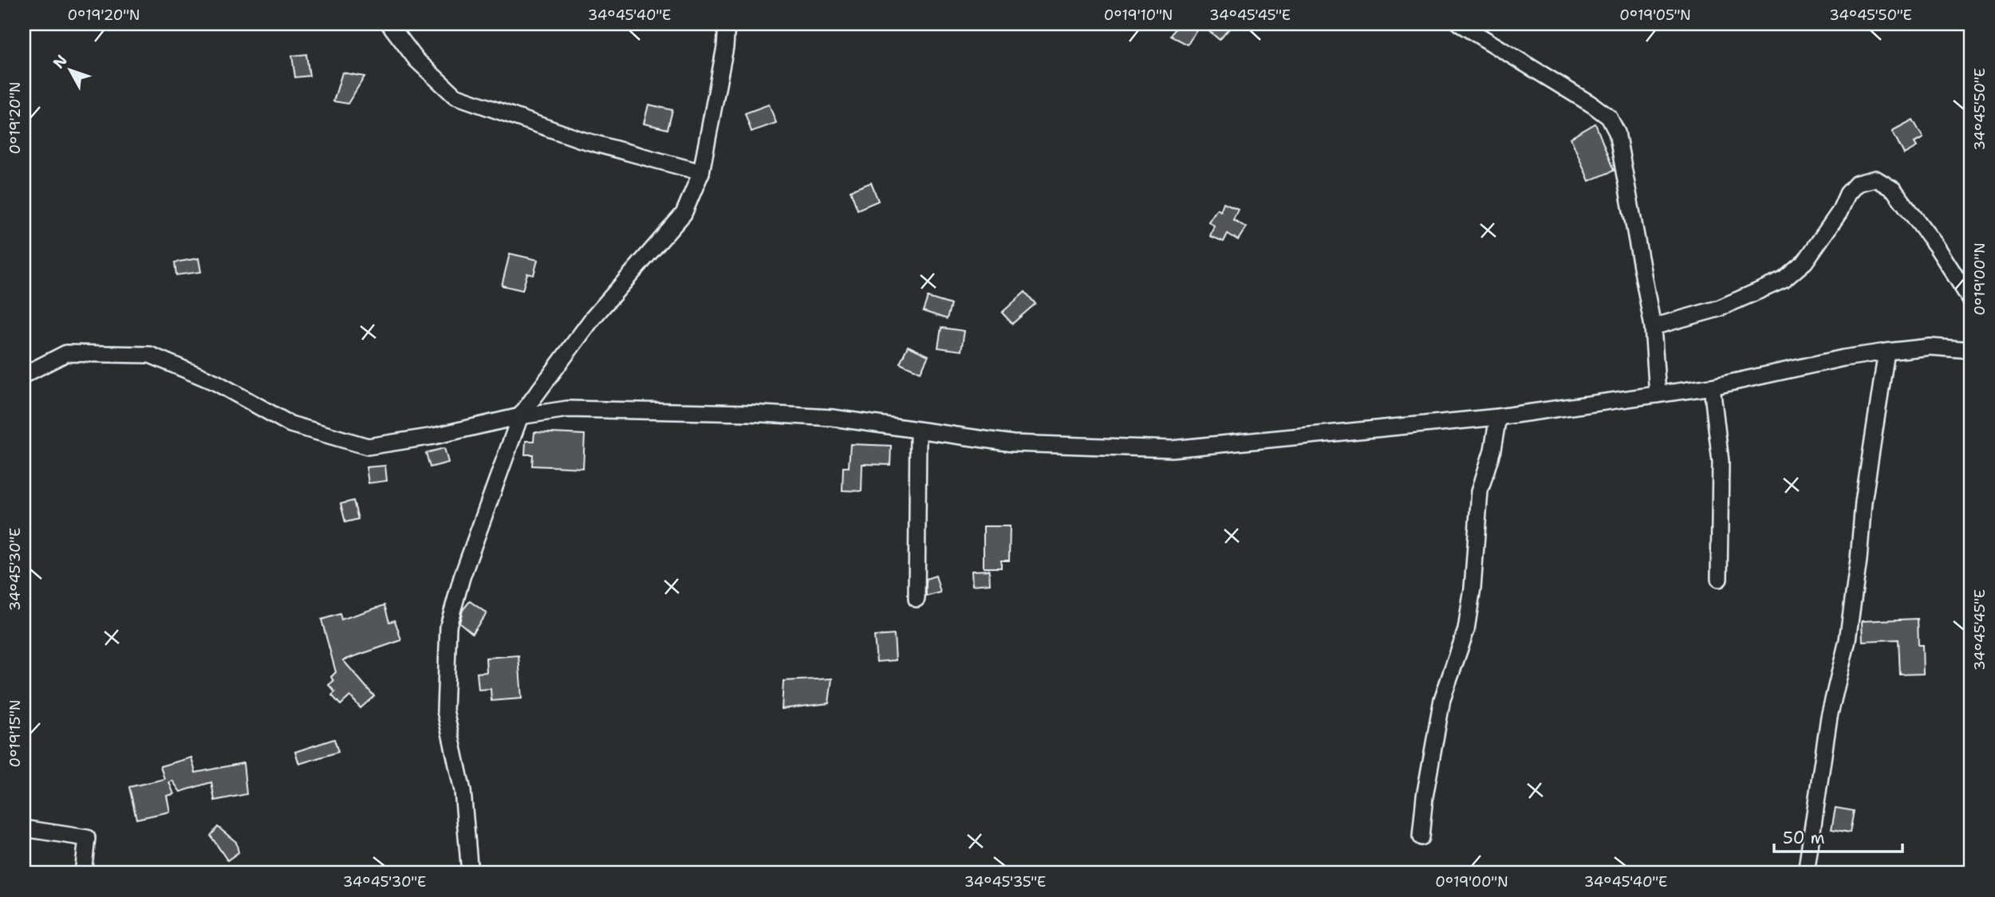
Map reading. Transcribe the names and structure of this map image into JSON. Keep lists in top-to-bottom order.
{
  "scale_bar": "50 m",
  "north": "top left",
  "coordinates": [
    "0°19'20\"N",
    "34°45'40\"E",
    "0°19'10\"N",
    "34°45'45\"E",
    "0°19'05\"N",
    "34°45'50\"E",
    "0°19'00\"N",
    "34°45'30\"E",
    "0°19'15\"N",
    "34°45'35\"E"
  ]
}
